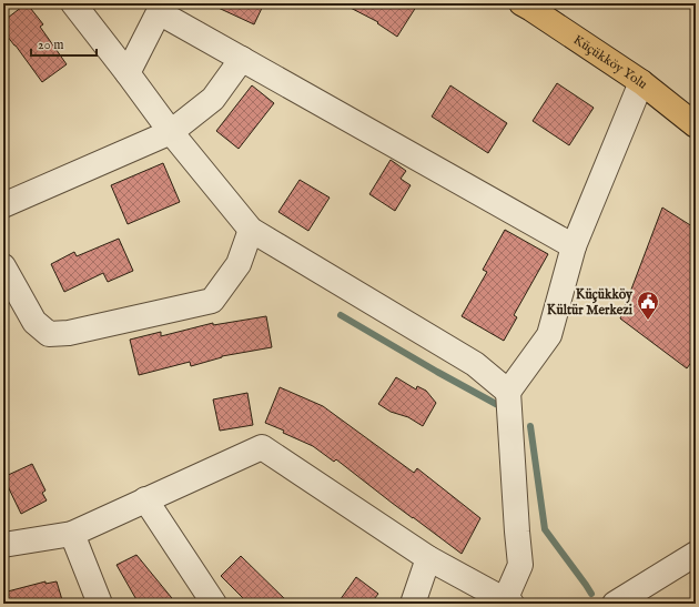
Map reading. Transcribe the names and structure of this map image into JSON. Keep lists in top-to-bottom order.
{
  "streets": {
    "main road": ["Küçükköy Yolu"]
  },
  "places": {
    "public building": ["Küçükköy Kültür Merkezi"]
  },
  "scale_bar": "20 m"
}
